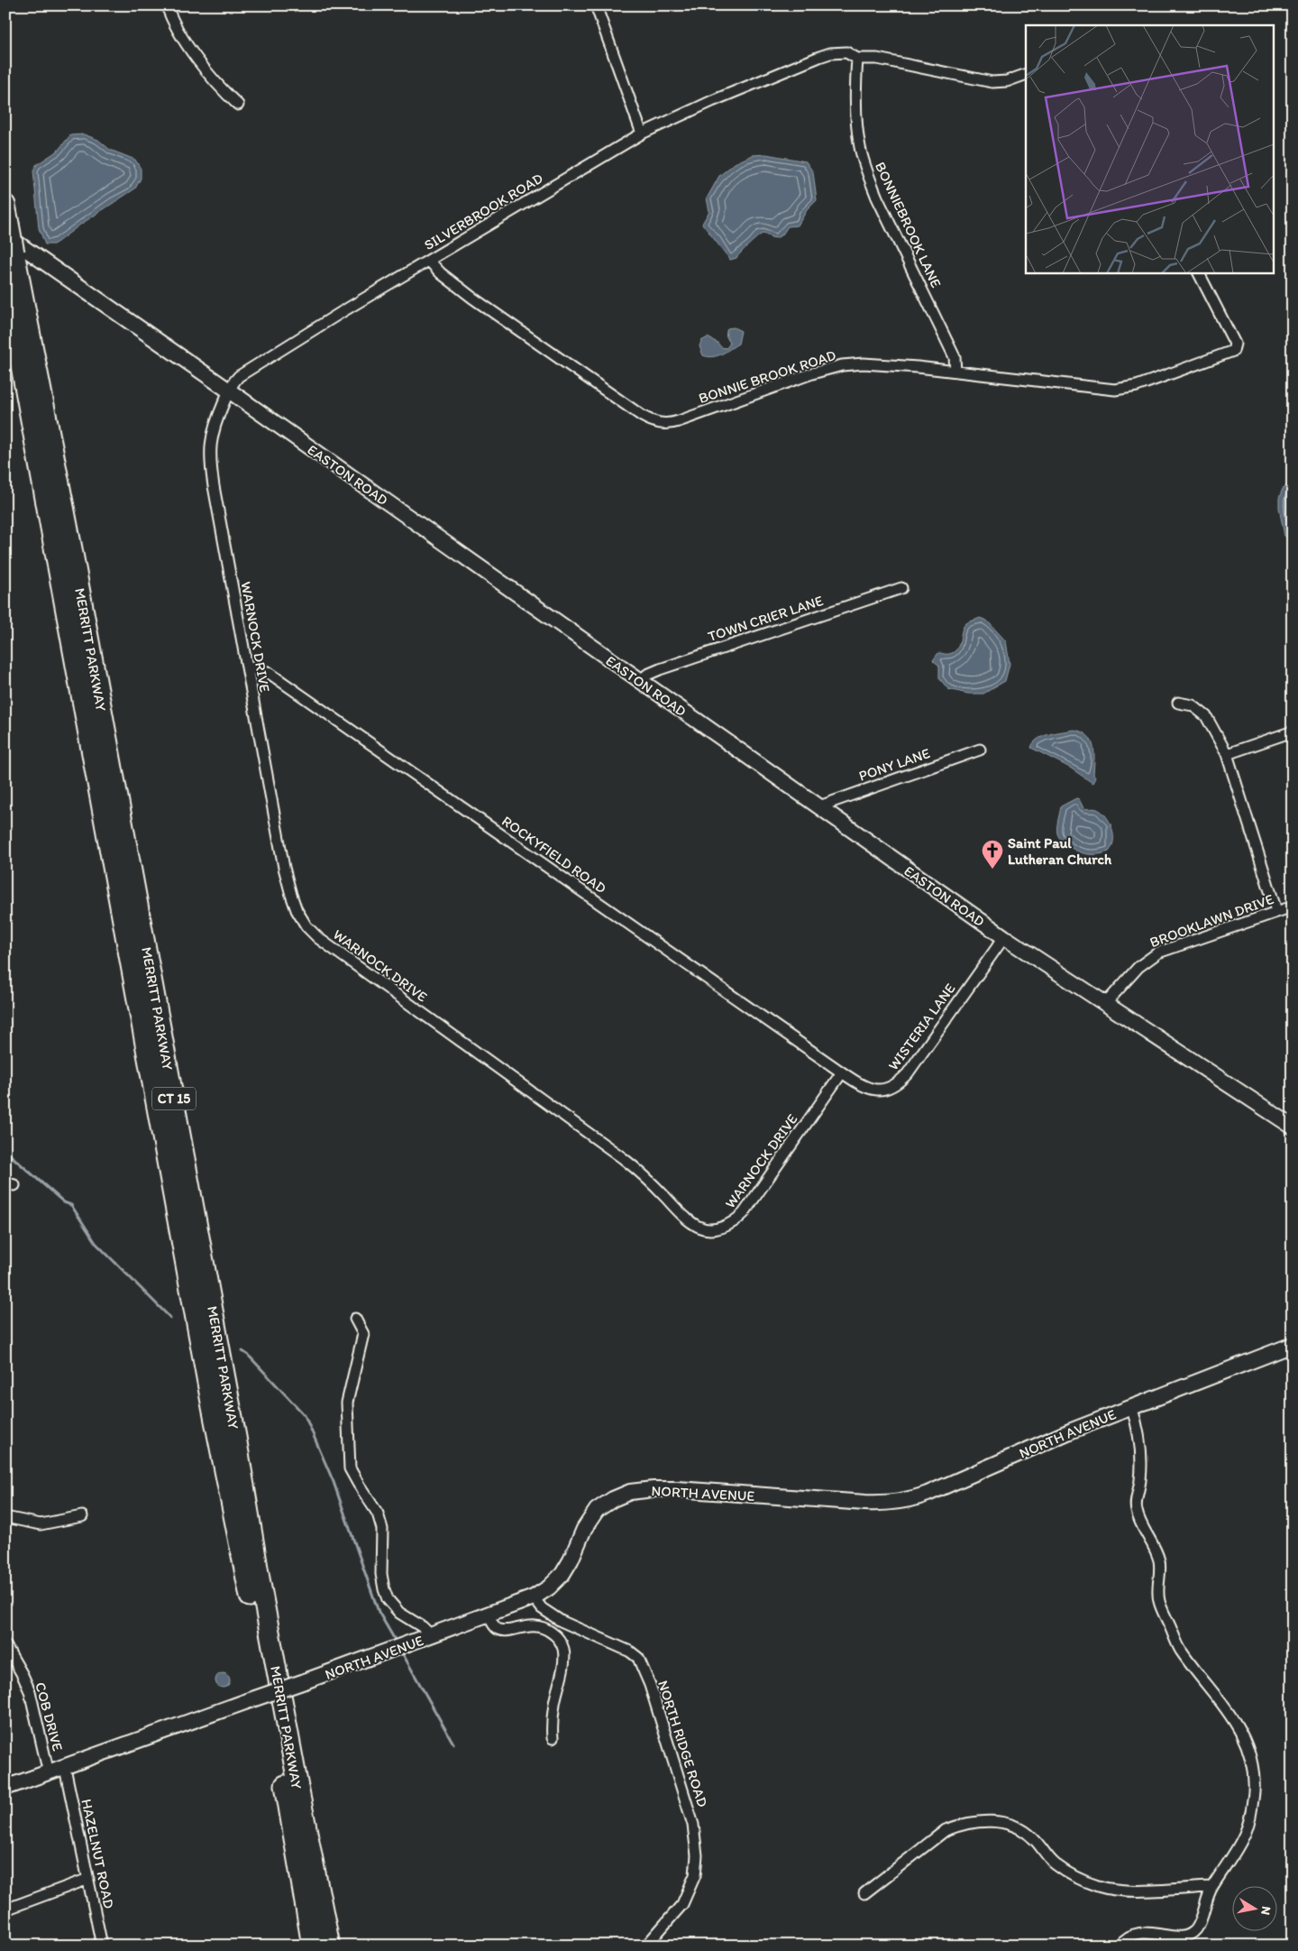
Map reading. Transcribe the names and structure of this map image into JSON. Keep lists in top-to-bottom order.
{
  "streets": {
    "highway": ["MERRITT PARKWAY", "CT 15"],
    "main road": ["EASTON ROAD", "NORTH AVENUE"],
    "street": [
      "SILVERBROOK ROAD",
      "BONNIEBROOK LANE",
      "BONNIE BROOK ROAD",
      "TOWN CRIER LANE",
      "WARNOCK DRIVE",
      "PONY LANE",
      "ROCKYFIELD ROAD",
      "BROOKLAWN DRIVE",
      "WISTERIA LANE",
      "COB DRIVE",
      "NORTH RIDGE ROAD",
      "HAZELNUT ROAD"
    ]
  },
  "crossings": [
    ["SILVERBROOK ROAD", "BONNIE BROOK ROAD"],
    ["SILVERBROOK ROAD", "EASTON ROAD"],
    ["SILVERBROOK ROAD", "WARNOCK DRIVE"],
    ["BONNIEBROOK LANE", "BONNIE BROOK ROAD"],
    ["EASTON ROAD", "TOWN CRIER LANE"],
    ["EASTON ROAD", "WARNOCK DRIVE"],
    ["EASTON ROAD", "MERRITT PARKWAY"],
    ["EASTON ROAD", "PONY LANE"],
    ["EASTON ROAD", "BROOKLAWN DRIVE"],
    ["EASTON ROAD", "WISTERIA LANE"],
    ["WARNOCK DRIVE", "ROCKYFIELD ROAD"],
    ["WARNOCK DRIVE", "WISTERIA LANE"],
    ["ROCKYFIELD ROAD", "WISTERIA LANE"],
    ["NORTH AVENUE", "COB DRIVE"],
    ["NORTH AVENUE", "NORTH RIDGE ROAD"],
    ["NORTH AVENUE", "HAZELNUT ROAD"]
  ],
  "places": {
    "church": ["Saint Paul Lutheran Church"]
  },
  "north": "right"
}
